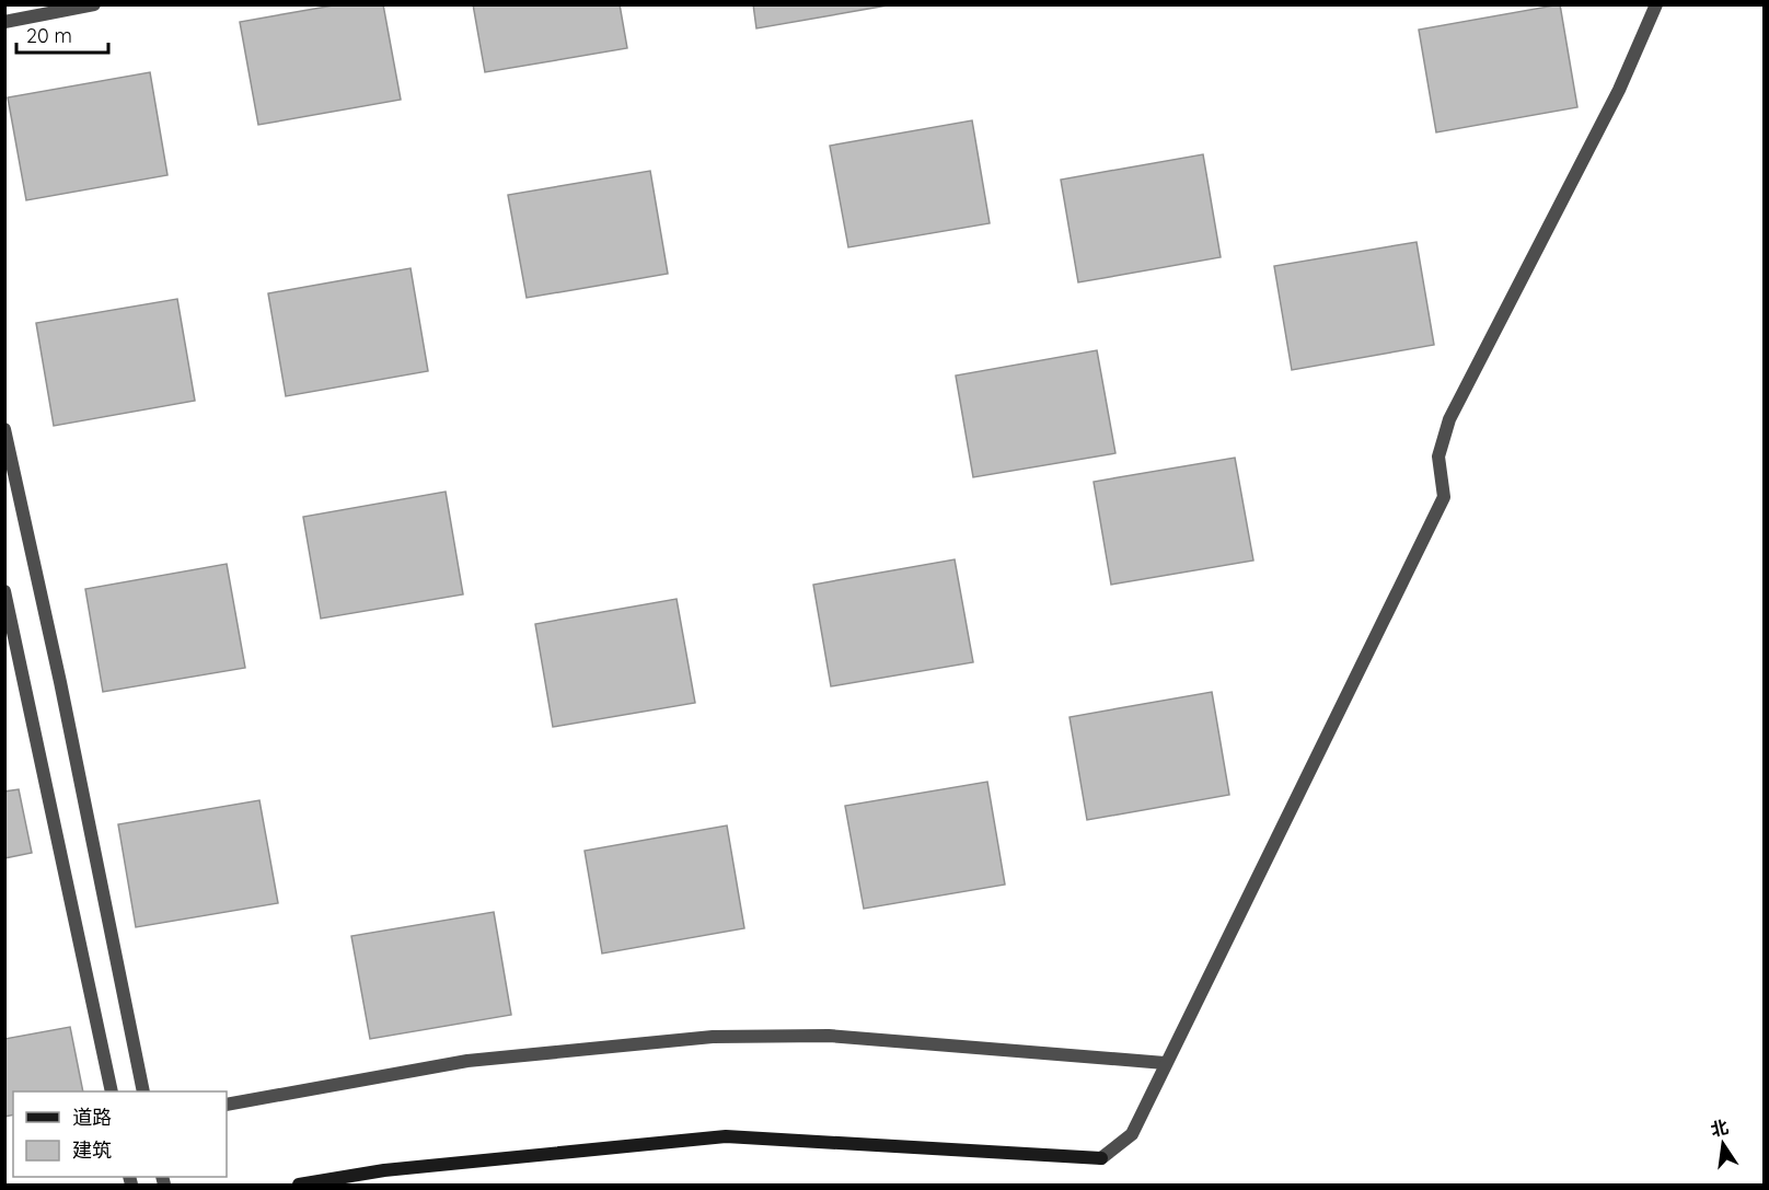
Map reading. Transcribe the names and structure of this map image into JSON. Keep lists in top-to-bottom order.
{
  "legend": ["道路", "建筑"],
  "scale_bar": "20 m",
  "north": "top"
}
